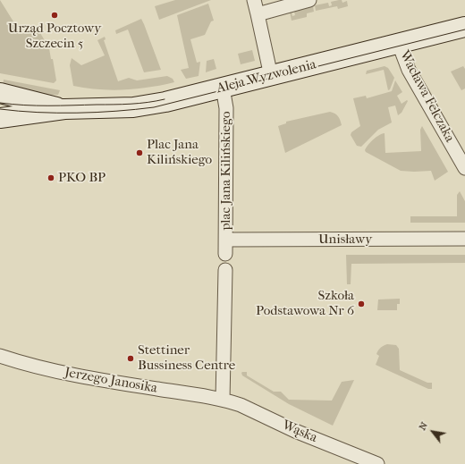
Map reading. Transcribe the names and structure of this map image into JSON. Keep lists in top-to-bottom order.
{
  "streets": {
    "street": [
      "Aleja Wyzwolenia",
      "Wacława Felczaka",
      "plac Jana Kilińskiego",
      "Unisławy",
      "Jerzego Janosika",
      "Wąska"
    ]
  },
  "crossings": [
    ["Aleja Wyzwolenia", "Wacława Felczaka"],
    ["Aleja Wyzwolenia", "plac Jana Kilińskiego"],
    ["plac Jana Kilińskiego", "Unisławy"],
    ["Jerzego Janosika", "Wąska"]
  ],
  "places": [
    "Urząd Pocztowy Szczecin 5",
    "Plac Jana Kilińskiego",
    "PKO BP",
    "Szkoła Podstawowa Nr 6",
    "Stettiner Bussiness Centre"
  ],
  "north": "top left"
}
